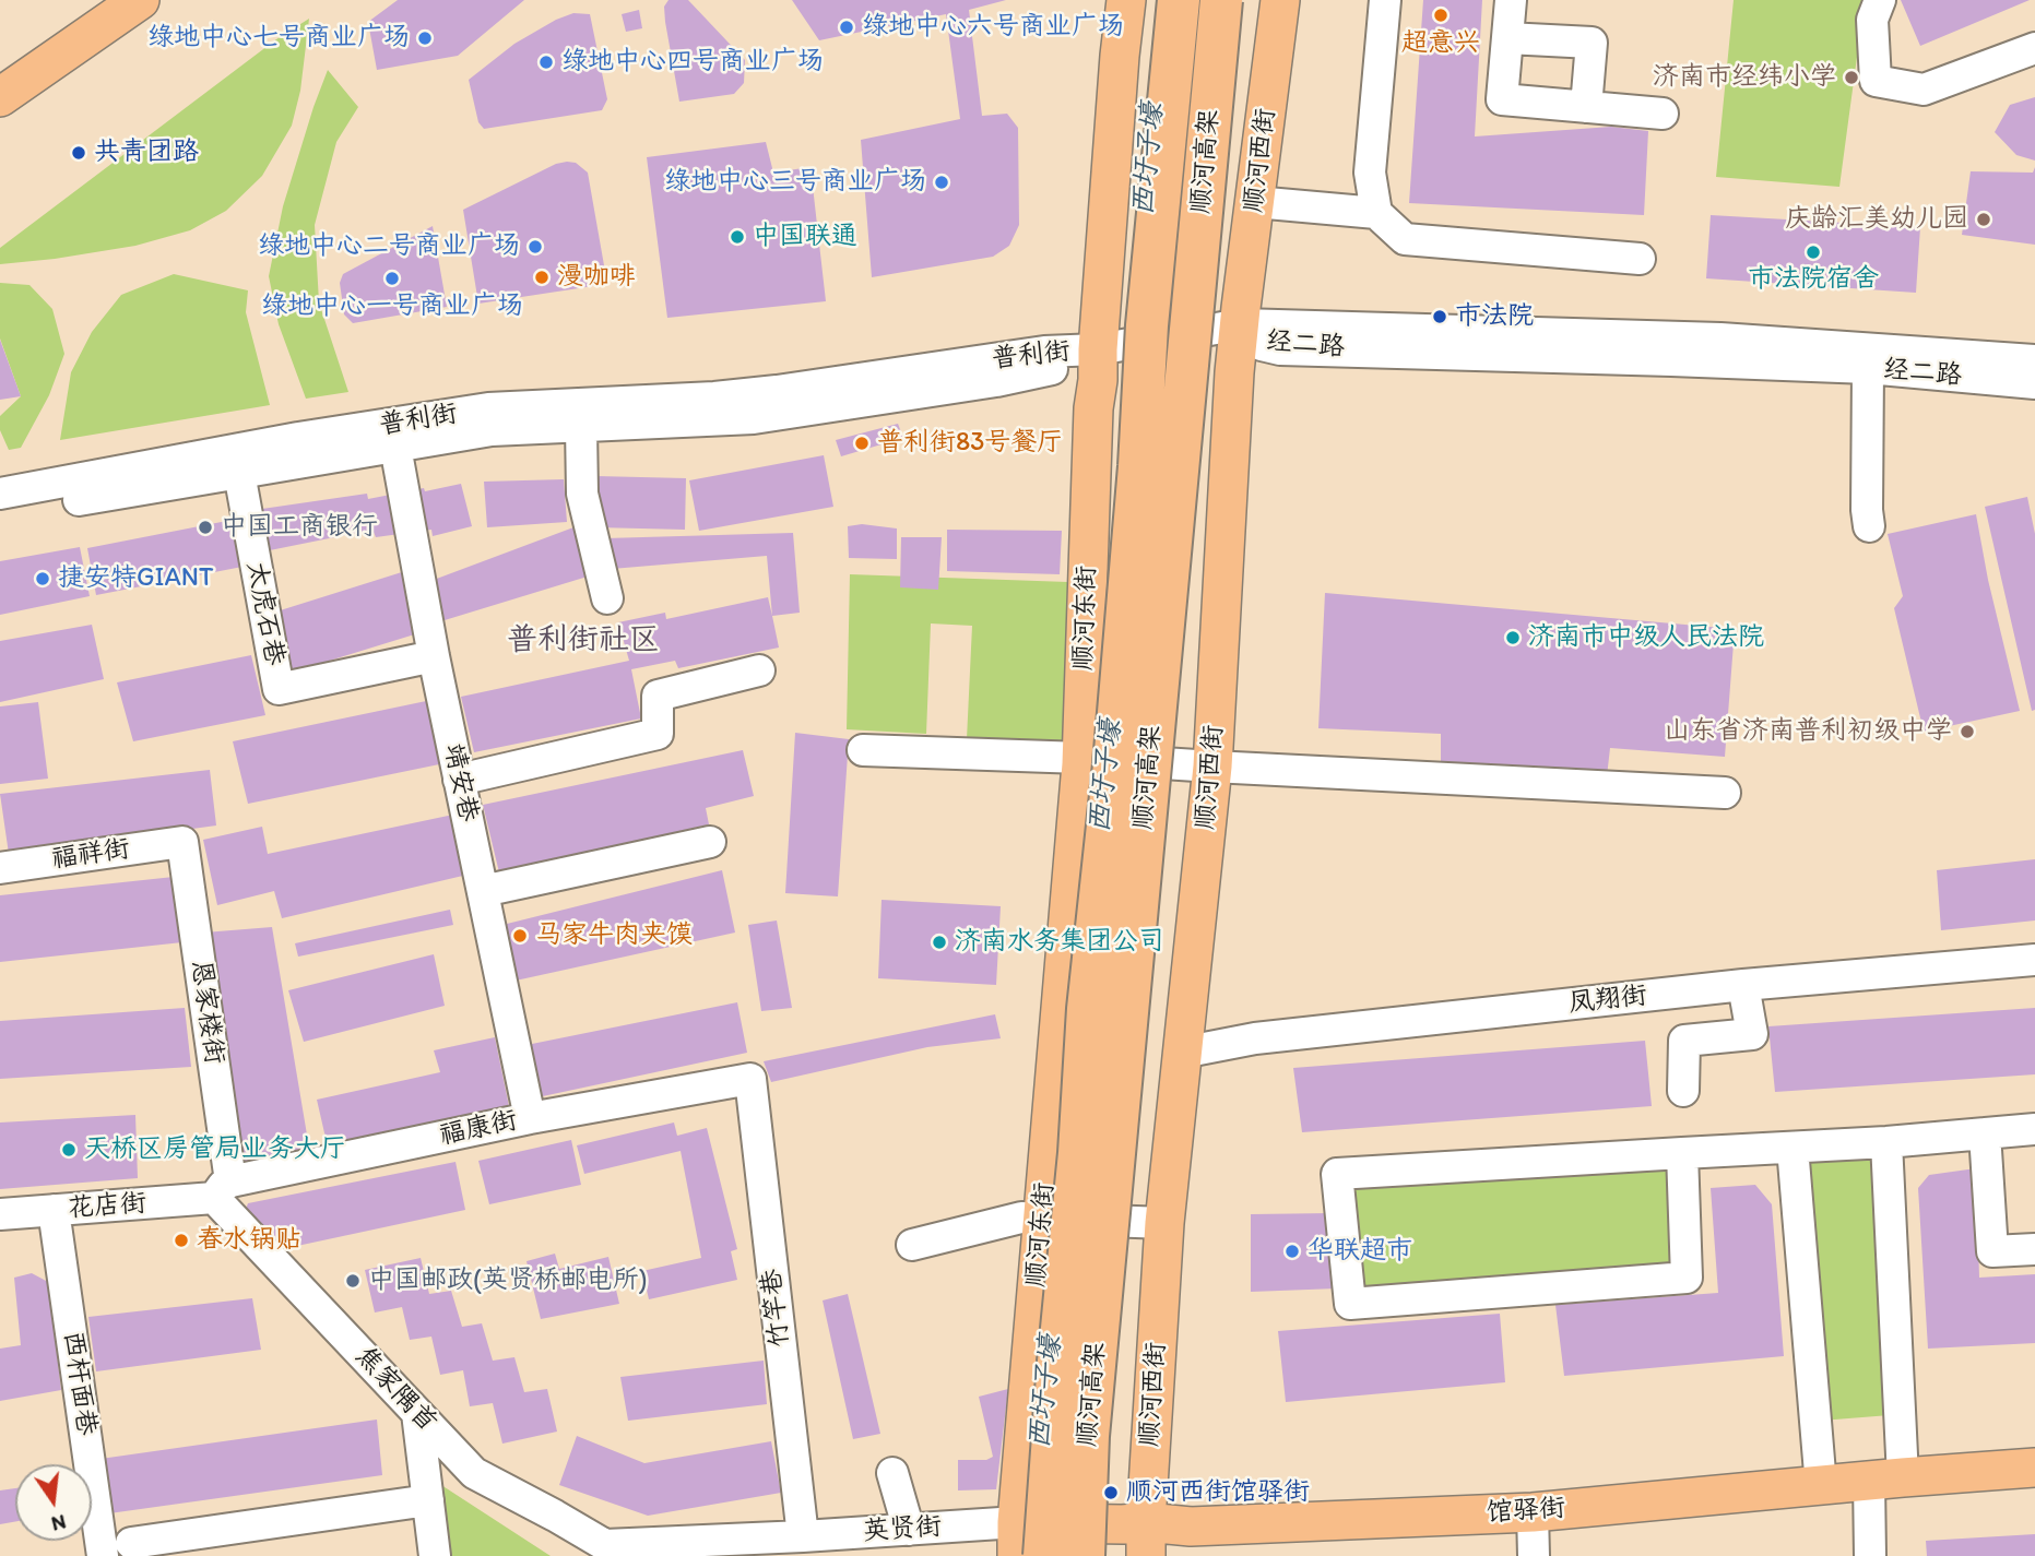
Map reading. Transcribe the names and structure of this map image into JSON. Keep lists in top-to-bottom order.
{
  "streets": {
    "highway": ["顺河高架"],
    "main road": ["顺河西街", "顺河东街", "馆驿街"],
    "street": [
      "经二路",
      "普利街",
      "太虎石巷",
      "靖安巷",
      "福祥街",
      "凤翔街",
      "恩家楼街",
      "福康街",
      "花店街",
      "竹竿巷",
      "西杆面巷",
      "焦家隅首",
      "英贤街"
    ]
  },
  "crossings": [
    ["顺河西街", "经二路"],
    ["顺河西街", "凤翔街"],
    ["顺河西街", "馆驿街"],
    ["顺河高架", "顺河东街"],
    ["顺河高架", "馆驿街"],
    ["顺河高架", "英贤街"],
    ["普利街", "太虎石巷"],
    ["普利街", "顺河东街"],
    ["普利街", "靖安巷"],
    ["太虎石巷", "靖安巷"],
    ["顺河东街", "馆驿街"],
    ["顺河东街", "英贤街"],
    ["靖安巷", "福康街"],
    ["福祥街", "恩家楼街"],
    ["恩家楼街", "福康街"],
    ["恩家楼街", "花店街"],
    ["恩家楼街", "焦家隅首"],
    ["福康街", "花店街"],
    ["福康街", "竹竿巷"],
    ["福康街", "焦家隅首"],
    ["花店街", "西杆面巷"],
    ["花店街", "焦家隅首"],
    ["竹竿巷", "英贤街"],
    ["焦家隅首", "英贤街"],
    ["馆驿街", "英贤街"]
  ],
  "districts": ["普利街社区"],
  "water": ["西圩子壕"],
  "places": [
    "超意兴",
    "绿地中心六号商业广场",
    "绿地中心七号商业广场",
    "绿地中心四号商业广场",
    "济南市经纬小学",
    "共青团路",
    "绿地中心三号商业广场",
    "庆龄汇美幼儿园",
    "中国联通",
    "绿地中心二号商业广场",
    "市法院宿舍",
    "漫咖啡",
    "绿地中心一号商业广场",
    "市法院",
    "普利街83号餐厅",
    "中国工商银行",
    "捷安特GIANT",
    "济南市中级人民法院",
    "山东省济南普利初级中学",
    "马家牛肉夹馍",
    "济南水务集团公司",
    "天桥区房管局业务大厅",
    "春水锅贴",
    "华联超市",
    "中国邮政(英贤桥邮电所)",
    "顺河西街馆驿街"
  ],
  "north": "bottom"
}
